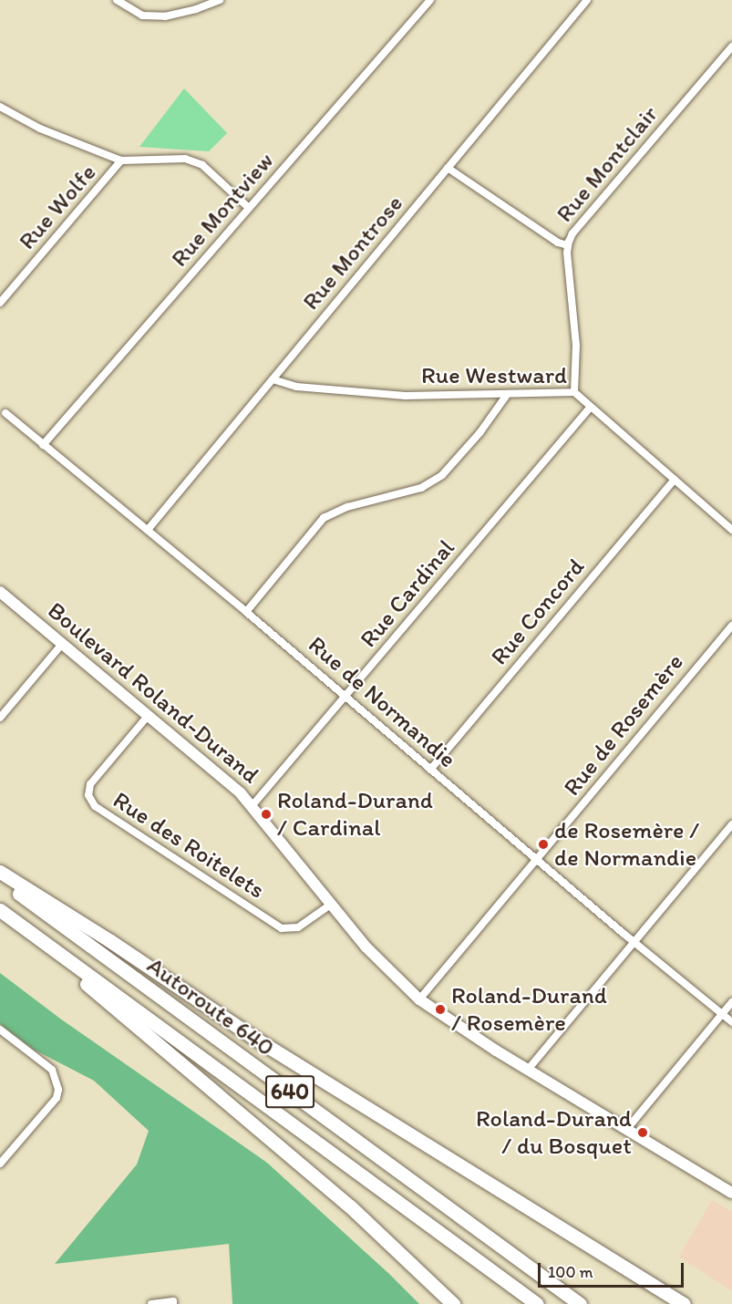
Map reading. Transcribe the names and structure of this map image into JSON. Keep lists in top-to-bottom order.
{
  "streets": {
    "highway": ["Autoroute 640", "640"],
    "street": [
      "Rue Montclair",
      "Rue Wolfe",
      "Rue Montview",
      "Rue Montrose",
      "Rue Westward",
      "Rue Cardinal",
      "Rue Concord",
      "Boulevard Roland-Durand",
      "Rue de Normandie",
      "Rue de Rosemère",
      "Rue des Roitelets"
    ]
  },
  "crossings": [
    ["Rue Montclair", "Rue Westward"],
    ["Rue Montview", "Rue de Normandie"],
    ["Rue Montrose", "Rue Westward"],
    ["Rue Montrose", "Rue de Normandie"],
    ["Rue Westward", "Rue Cardinal"],
    ["Rue Westward", "Rue Concord"],
    ["Rue Cardinal", "Boulevard Roland-Durand"],
    ["Rue Cardinal", "Rue de Normandie"],
    ["Rue Concord", "Rue de Normandie"],
    ["Boulevard Roland-Durand", "Rue de Rosemère"],
    ["Boulevard Roland-Durand", "Rue des Roitelets"],
    ["Rue de Normandie", "Rue de Rosemère"]
  ],
  "places": [
    "Roland-Durand / Cardinal",
    "de Rosemère / de Normandie",
    "Roland-Durand / Rosemère",
    "Roland-Durand / du Bosquet"
  ],
  "scale_bar": "100 m"
}
